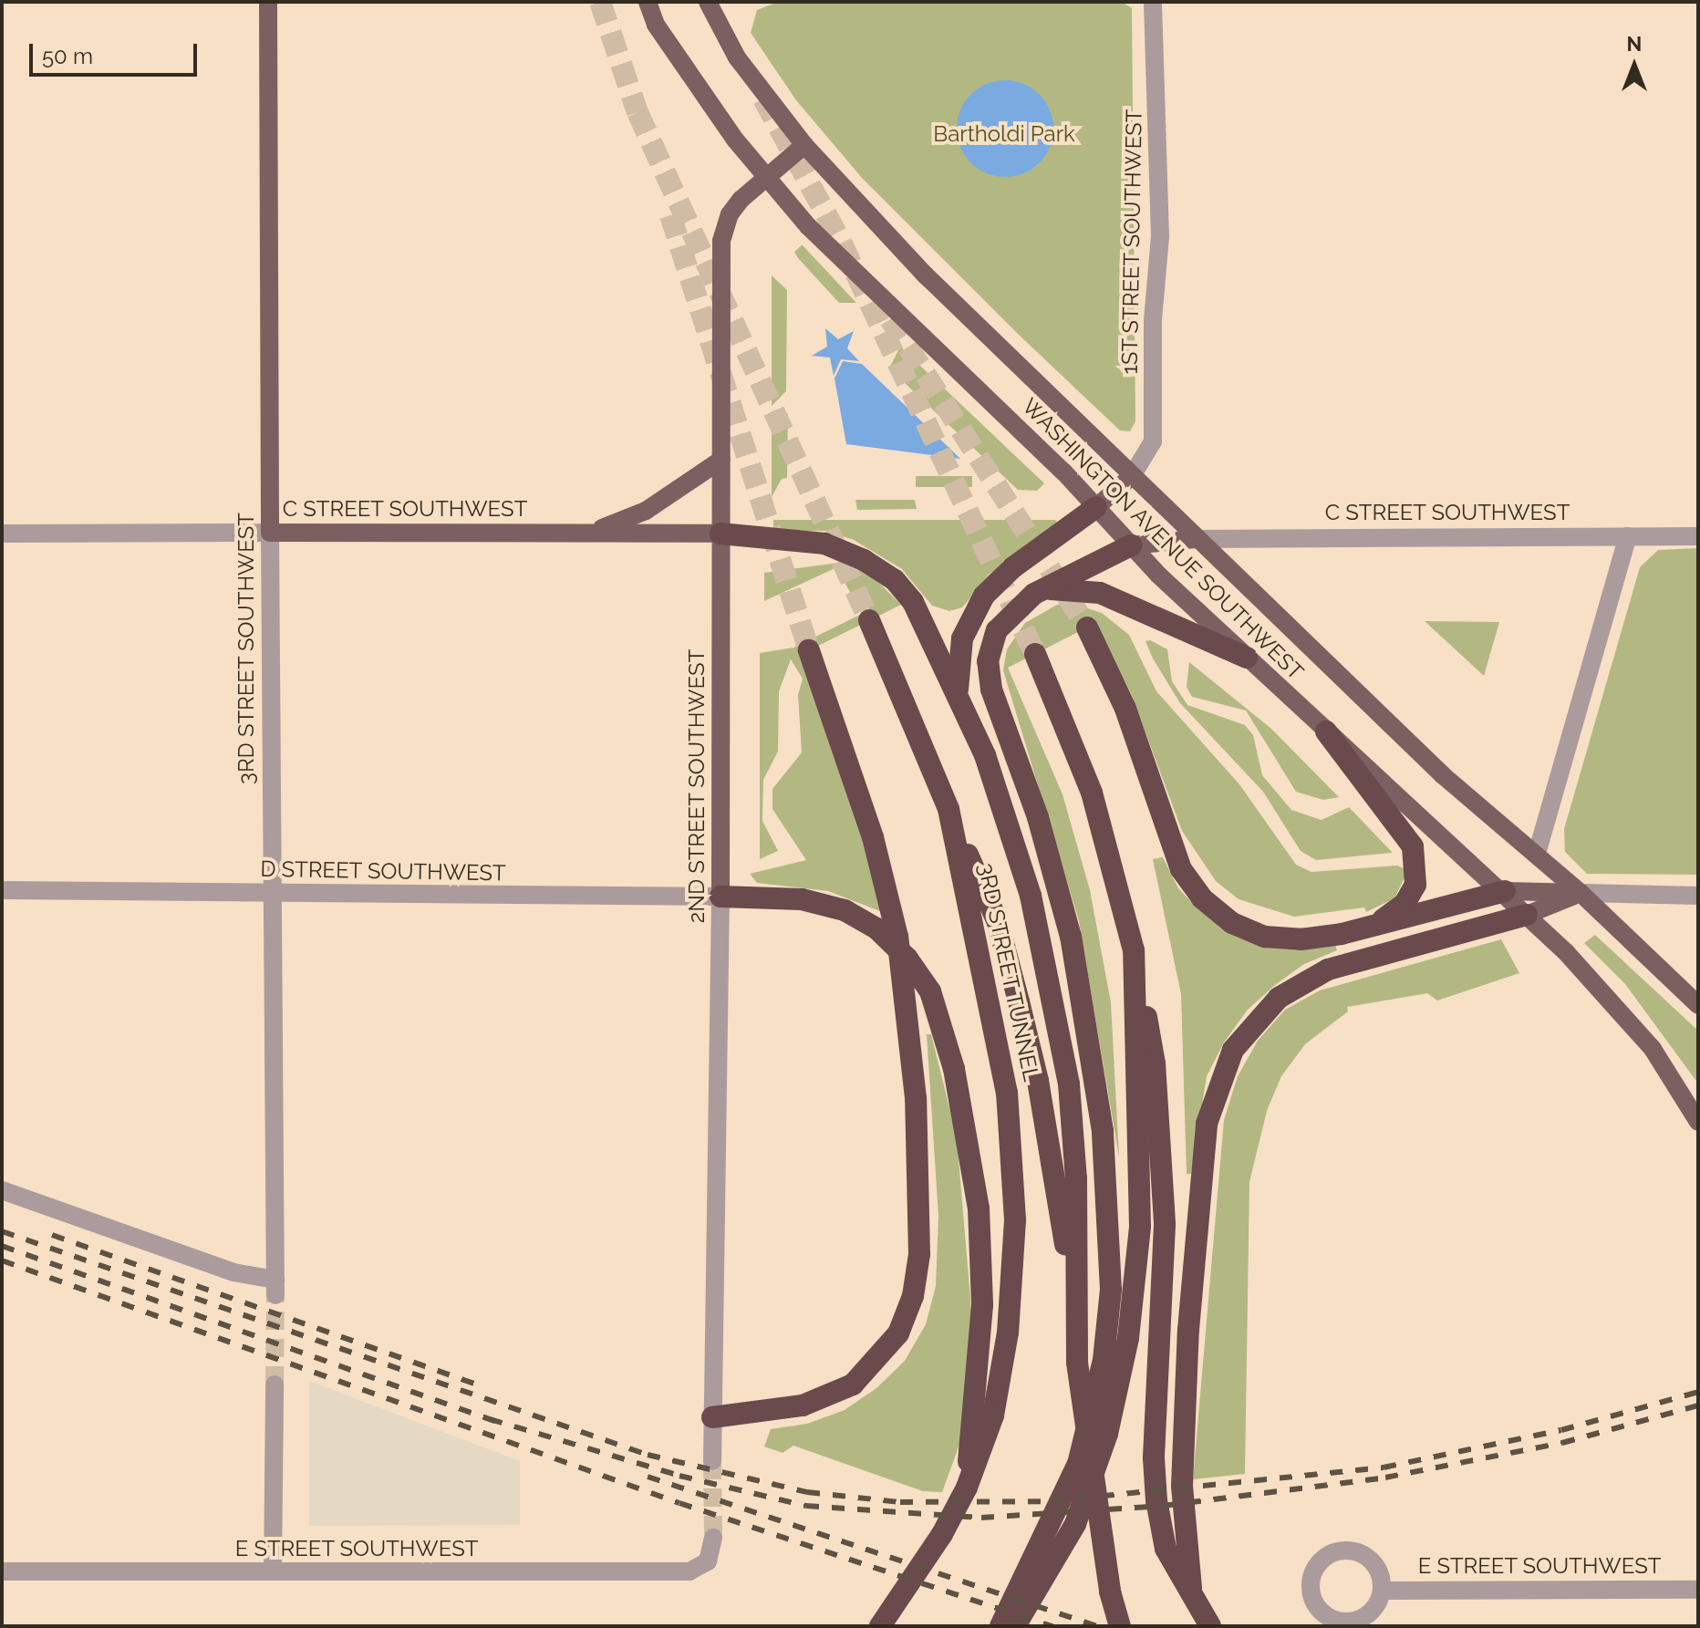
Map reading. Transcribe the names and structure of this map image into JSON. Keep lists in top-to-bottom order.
{
  "streets": {
    "highway": ["3RD STREET TUNNEL"],
    "main road": [
      "C STREET SOUTHWEST",
      "WASHINGTON AVENUE SOUTHWEST",
      "3RD STREET SOUTHWEST",
      "2ND STREET SOUTHWEST"
    ],
    "street": ["1ST STREET SOUTHWEST", "D STREET SOUTHWEST", "E STREET SOUTHWEST"]
  },
  "crossings": [
    ["1ST STREET SOUTHWEST", "WASHINGTON AVENUE SOUTHWEST"],
    ["C STREET SOUTHWEST", "WASHINGTON AVENUE SOUTHWEST"],
    ["C STREET SOUTHWEST", "3RD STREET SOUTHWEST"],
    ["C STREET SOUTHWEST", "2ND STREET SOUTHWEST"],
    ["WASHINGTON AVENUE SOUTHWEST", "2ND STREET SOUTHWEST"],
    ["3RD STREET SOUTHWEST", "D STREET SOUTHWEST"],
    ["2ND STREET SOUTHWEST", "D STREET SOUTHWEST"]
  ],
  "parks": ["Bartholdi Park"],
  "scale_bar": "50 m",
  "north": "top"
}
